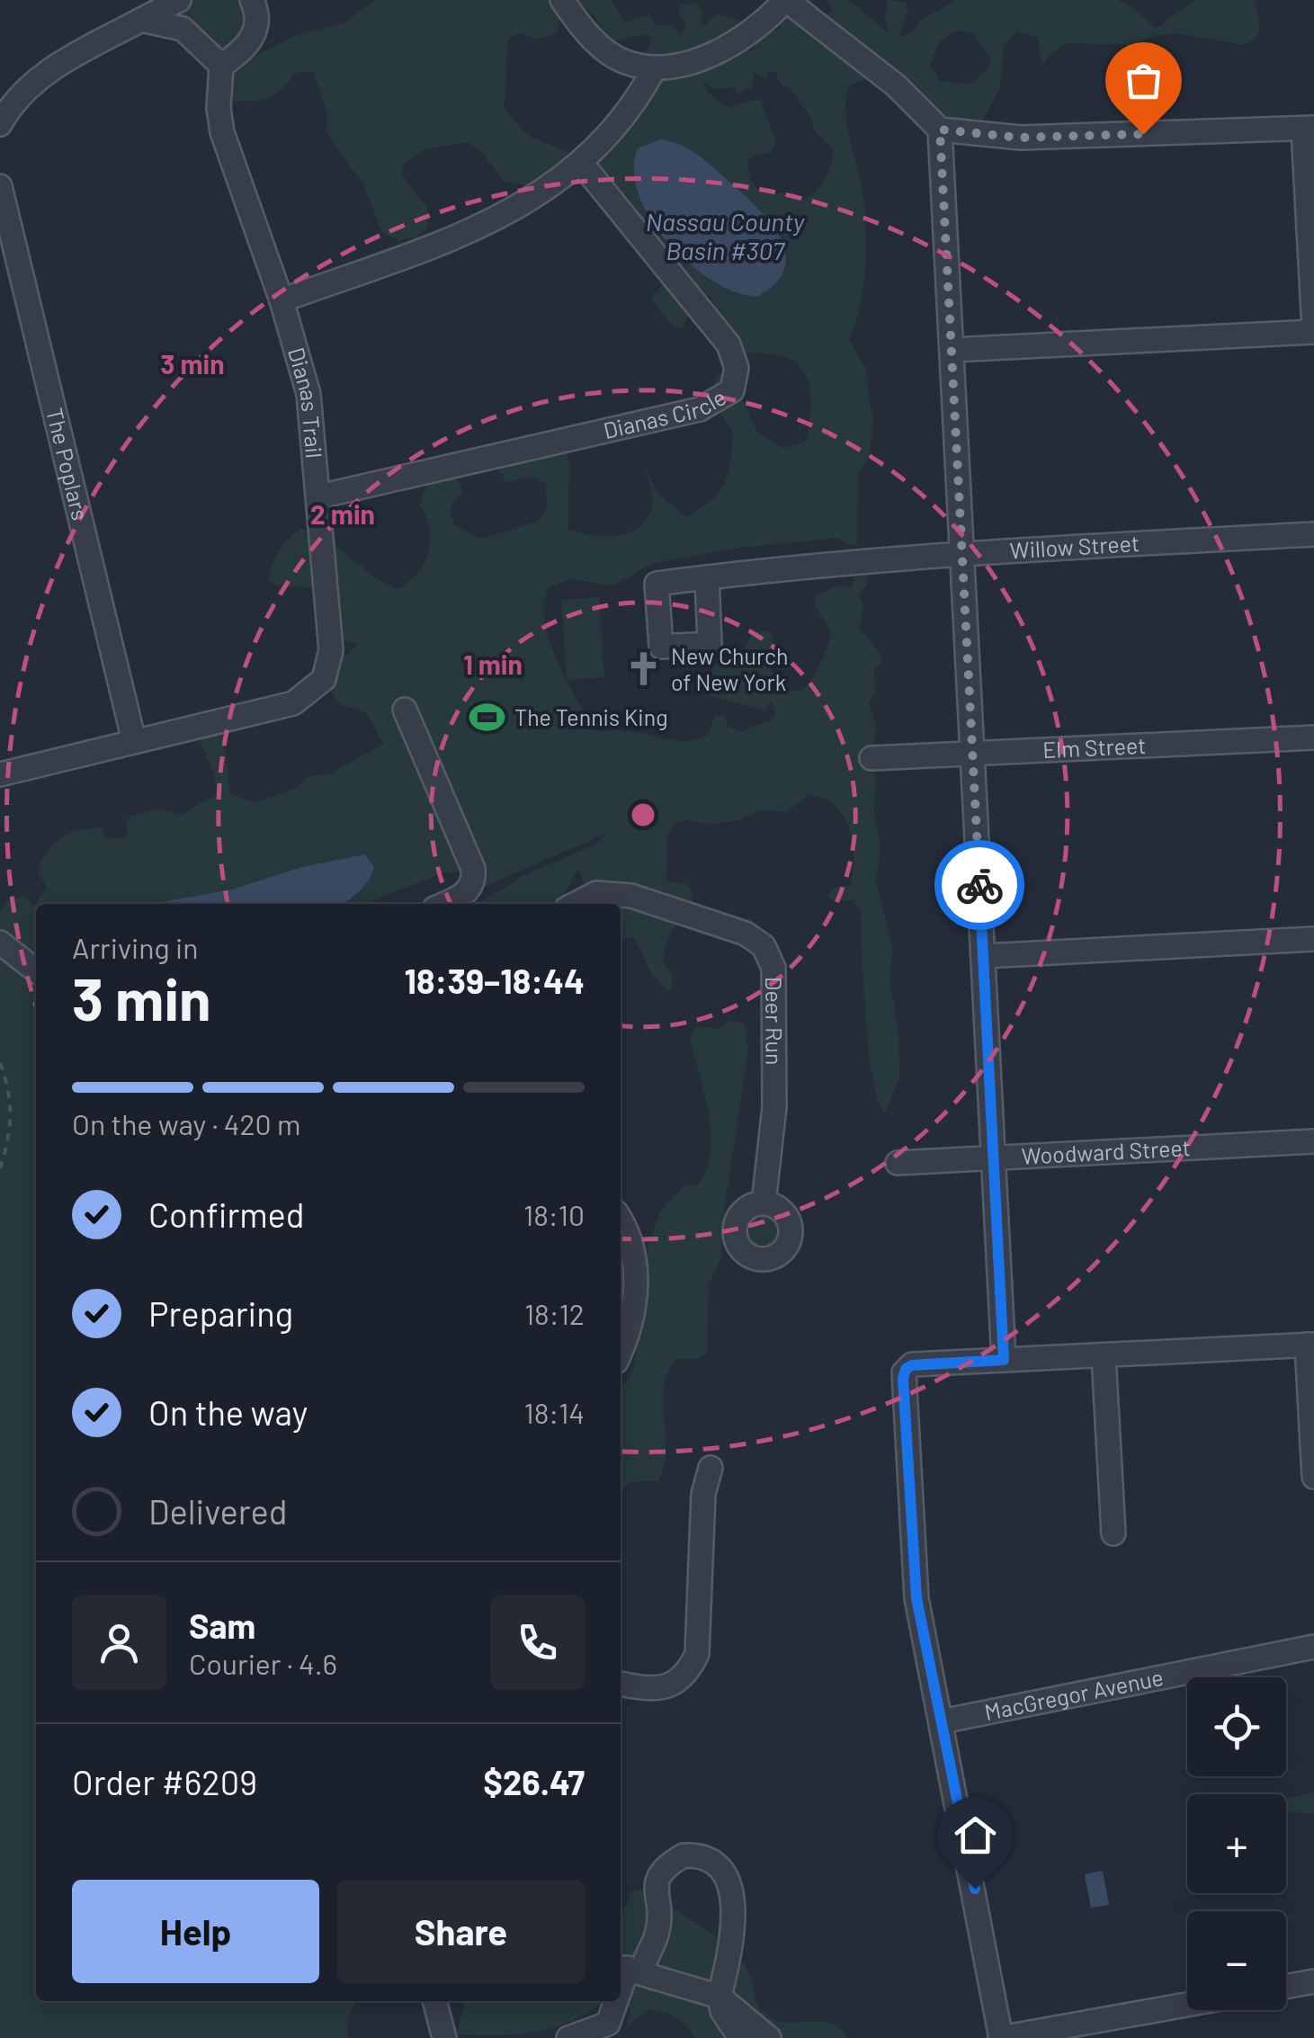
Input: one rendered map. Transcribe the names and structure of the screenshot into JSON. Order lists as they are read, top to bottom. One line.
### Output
{"streets":{"street":["Dianas Trail","Dianas Circle","The Poplars","Willow Street","Elm Street","Deer Run","Woodward Street","MacGregor Avenue"]},"crossings":[["Dianas Trail","Dianas Circle"],["Dianas Trail","The Poplars"]],"water":["Nassau County Basin #307"],"places":{"church":["New Church of New York"],"sports":["The Tennis King"]},"page":{"heading":["3 min","Arriving in","18:39–18:44"],"panel":["Sam","Courier · 4.6","Order #6209","$26.47"],"bar":"On the way · 420 m","list":[["Confirmed","18:10"],["Preparing","18:12"],["On the way","18:14"],"Delivered"],"map_buttons":["+","−"],"buttons":["Help","Share"]},"rings":["3 min","2 min","1 min"]}
